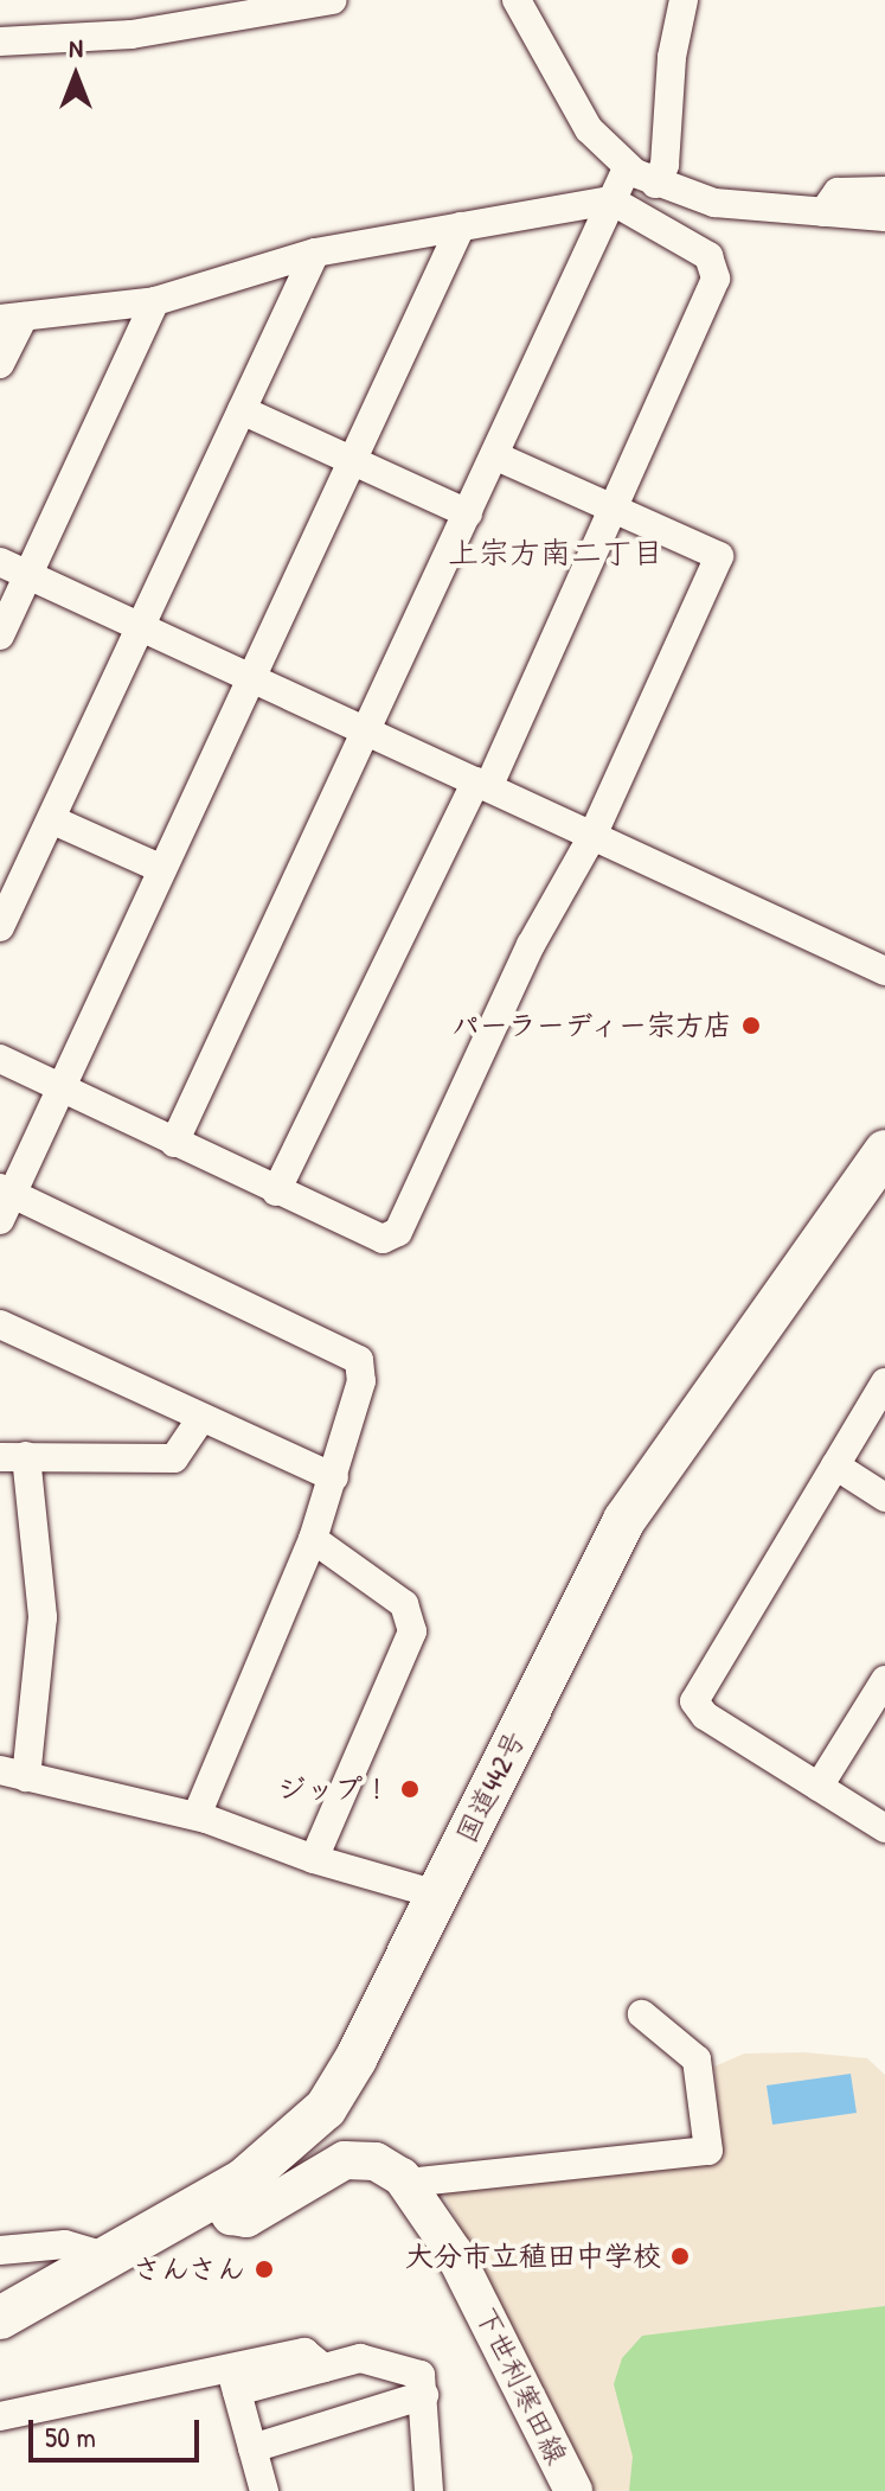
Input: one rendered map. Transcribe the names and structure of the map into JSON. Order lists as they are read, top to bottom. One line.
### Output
{"streets":{"highway":["国道442号"],"main road":["下世利寒田線"]},"crossings":[["国道442号","下世利寒田線"]],"districts":["上宗方南二丁目"],"places":["パーラーディー宗方店","ジップ！","大分市立稙田中学校","さんさん"],"scale_bar":"50 m","north":"top"}
